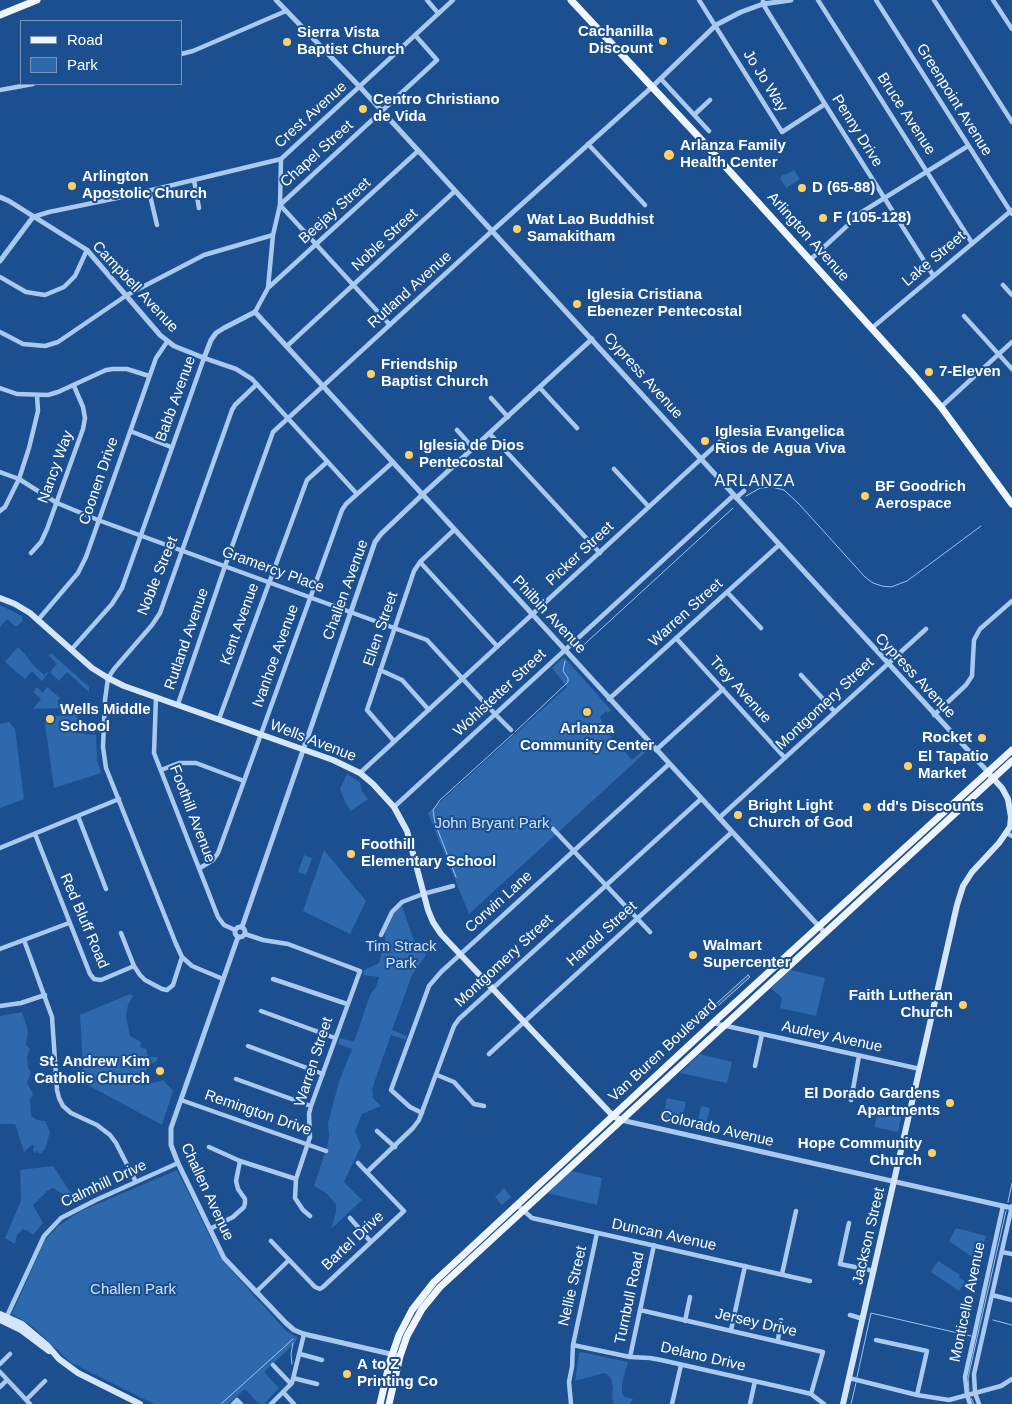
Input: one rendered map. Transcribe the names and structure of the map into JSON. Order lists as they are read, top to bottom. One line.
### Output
{"streets":{"main road":["Arlington Avenue","Wells Avenue","Van Buren Boulevard","Jackson Street"],"street":["Jo Jo Way","Greenpoint Avenue","Bruce Avenue","Crest Avenue","Penny Drive","Chapel Street","Beejay Street","Noble Street","Lake Street","Campbell Avenue","Rutland Avenue","Cypress Avenue","Babb Avenue","Nancy Way","Coonen Drive","Picker Street","Gramercy Place","Challen Avenue","Warren Street","Philbin Avenue","Kent Avenue","Ellen Street","Ivanhoe Avenue","Trey Avenue","Wohlstetter Street","Montgomery Street","Foothill Avenue","Corwin Lane","Red Bluff Road","Harold Street","Audrey Avenue","Remington Drive","Colorado Avenue","Calmhill Drive","Duncan Avenue","Bartel Drive","Nellie Street","Turnbull Road","Monticello Avenue","Jersey Drive","Delano Drive"]},"crossings":[["Jo Jo Way","Penny Drive"],["Jo Jo Way","Rutland Avenue"],["Greenpoint Avenue","Lake Street"],["Bruce Avenue","Lake Street"],["Crest Avenue","Chapel Street"],["Crest Avenue","Campbell Avenue"],["Crest Avenue","Cypress Avenue"],["Penny Drive","Lake Street"],["Penny Drive","Rutland Avenue"],["Chapel Street","Cypress Avenue"],["Beejay Street","Cypress Avenue"],["Arlington Avenue","Lake Street"],["Arlington Avenue","Rutland Avenue"],["Noble Street","Campbell Avenue"],["Noble Street","Cypress Avenue"],["Noble Street","Gramercy Place"],["Noble Street","Philbin Avenue"],["Noble Street","Wells Avenue"],["Campbell Avenue","Rutland Avenue"],["Campbell Avenue","Babb Avenue"],["Campbell Avenue","Coonen Drive"],["Campbell Avenue","Kent Avenue"],["Campbell Avenue","Ivanhoe Avenue"],["Rutland Avenue","Cypress Avenue"],["Rutland Avenue","Gramercy Place"],["Rutland Avenue","Philbin Avenue"],["Rutland Avenue","Wells Avenue"],["Cypress Avenue","Picker Street"],["Cypress Avenue","Challen Avenue"],["Cypress Avenue","Warren Street"],["Cypress Avenue","Wohlstetter Street"],["Cypress Avenue","Montgomery Street"],["Cypress Avenue","Van Buren Boulevard"],["Cypress Avenue","Jackson Street"],["Babb Avenue","Gramercy Place"],["Babb Avenue","Philbin Avenue"],["Babb Avenue","Wells Avenue"],["Nancy Way","Gramercy Place"],["Coonen Drive","Gramercy Place"],["Coonen Drive","Wells Avenue"],["Picker Street","Gramercy Place"],["Picker Street","Philbin Avenue"],["Picker Street","Ellen Street"],["Picker Street","Wells Avenue"],["Gramercy Place","Challen Avenue"],["Gramercy Place","Kent Avenue"],["Gramercy Place","Ellen Street"],["Gramercy Place","Ivanhoe Avenue"],["Gramercy Place","Wohlstetter Street"],["Challen Avenue","Warren Street"],["Challen Avenue","Philbin Avenue"],["Challen Avenue","Wells Avenue"],["Challen Avenue","Foothill Avenue"],["Challen Avenue","Van Buren Boulevard"],["Challen Avenue","Remington Drive"],["Challen Avenue","Calmhill Drive"],["Warren Street","Philbin Avenue"],["Warren Street","Trey Avenue"],["Warren Street","Foothill Avenue"],["Warren Street","Remington Drive"],["Philbin Avenue","Ellen Street"],["Philbin Avenue","Ivanhoe Avenue"],["Philbin Avenue","Wohlstetter Street"],["Philbin Avenue","Montgomery Street"],["Philbin Avenue","Corwin Lane"],["Philbin Avenue","Harold Street"],["Philbin Avenue","Van Buren Boulevard"],["Kent Avenue","Wells Avenue"],["Ivanhoe Avenue","Wells Avenue"],["Ivanhoe Avenue","Foothill Avenue"],["Trey Avenue","Montgomery Street"],["Wohlstetter Street","Wells Avenue"],["Montgomery Street","Wells Avenue"],["Montgomery Street","Corwin Lane"],["Montgomery Street","Bartel Drive"],["Wells Avenue","Foothill Avenue"],["Wells Avenue","Corwin Lane"],["Wells Avenue","Harold Street"],["Wells Avenue","Van Buren Boulevard"],["Wells Avenue","Colorado Avenue"],["Audrey Avenue","Van Buren Boulevard"],["Audrey Avenue","Jackson Street"],["Van Buren Boulevard","Colorado Avenue"],["Van Buren Boulevard","Duncan Avenue"],["Van Buren Boulevard","Jackson Street"],["Colorado Avenue","Jackson Street"],["Colorado Avenue","Monticello Avenue"],["Duncan Avenue","Nellie Street"],["Duncan Avenue","Turnbull Road"],["Nellie Street","Delano Drive"],["Turnbull Road","Jersey Drive"],["Turnbull Road","Delano Drive"],["Jersey Drive","Delano Drive"]],"districts":["ARLANZA"],"parks":["John Bryant Park","Tim Strack Park","Challen Park"],"places":["Cachanilla Discount","Sierra Vista Baptist Church","Centro Christiano de Vida","Arlanza Family Health Center","Arlington Apostolic Church","D (65-88)","F (105-128)","Wat Lao Buddhist Samakitham","Iglesia Cristiana Ebenezer Pentecostal","7-Eleven","Friendship Baptist Church","Iglesia Evangelica Rios de Agua Viva","Iglesia de Dios Pentecostal","BF Goodrich Aerospace","Arlanza Community Center","Wells Middle School","Rocket","El Tapatio Market","dd's Discounts","Bright Light Church of God","Foothill Elementary School","Walmart Supercenter","Faith Lutheran Church","St. Andrew Kim Catholic Church","El Dorado Gardens Apartments","Hope Community Church","A to Z Printing Co"],"legend":["Road","Park"]}
